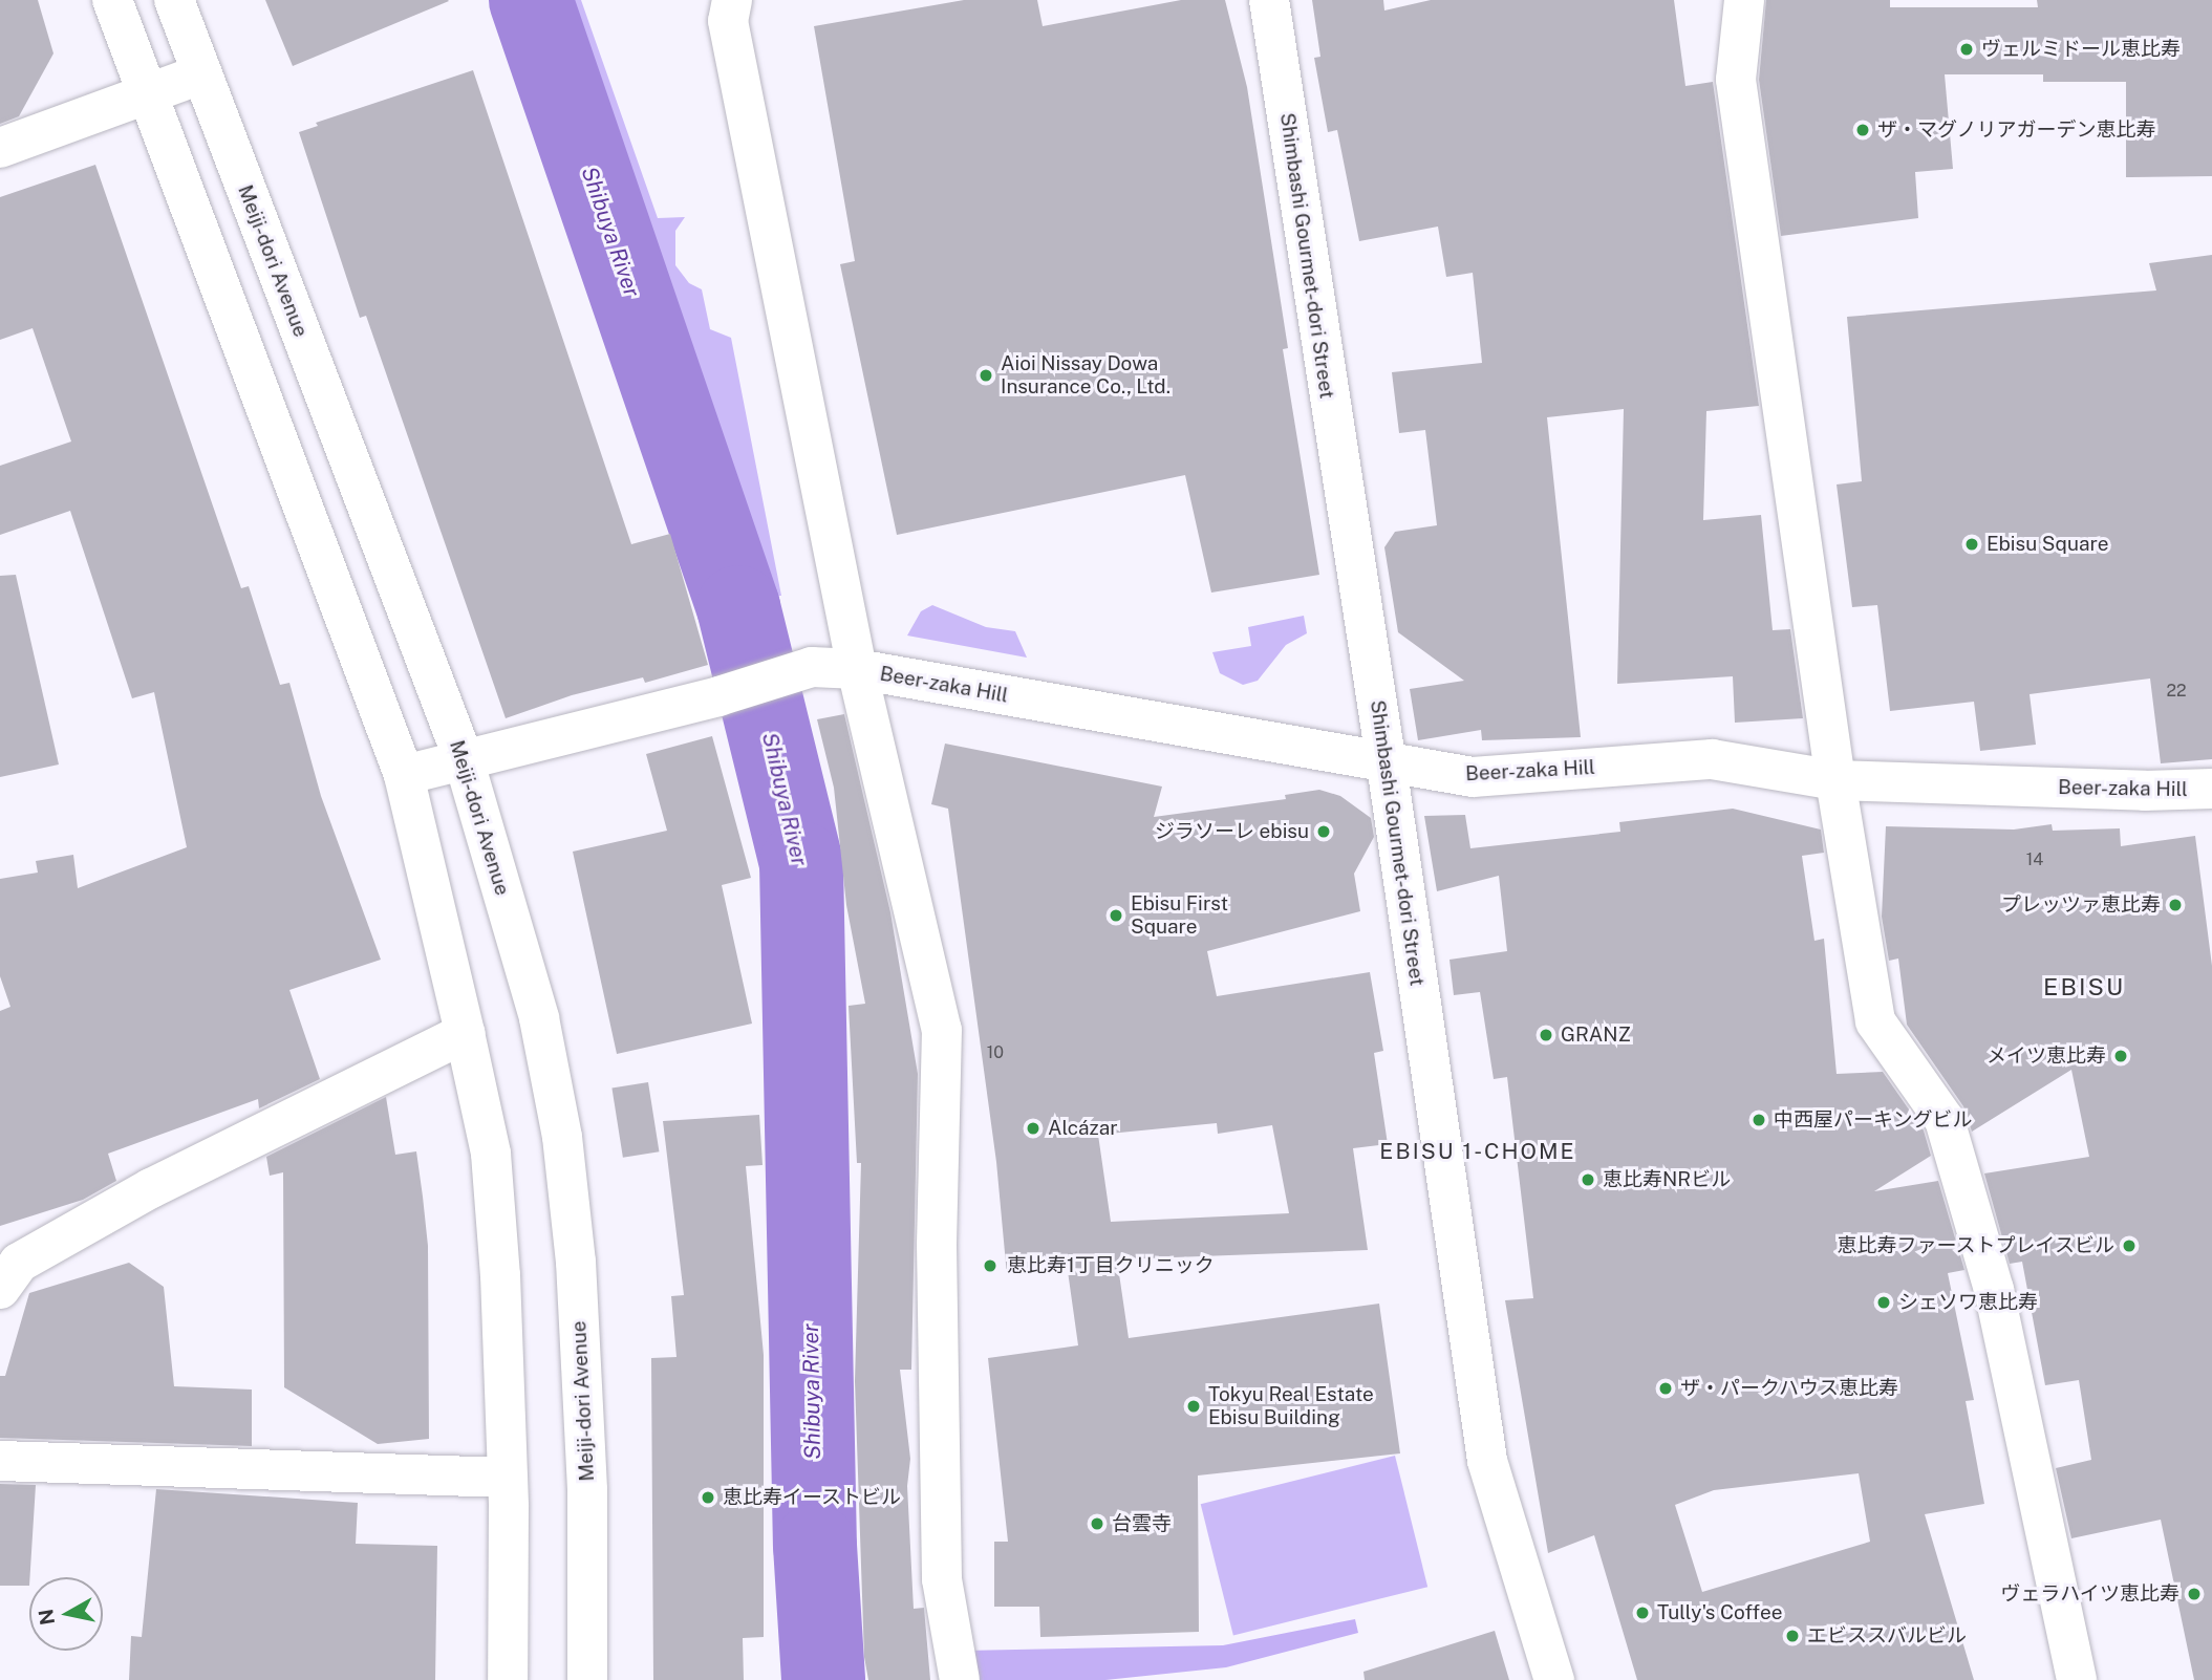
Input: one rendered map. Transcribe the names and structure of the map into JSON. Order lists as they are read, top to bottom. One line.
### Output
{"streets":{"street":["Shimbashi Gourmet-dori Street","Meiji-dori Avenue","Beer-zaka Hill"]},"crossings":[["Shimbashi Gourmet-dori Street","Beer-zaka Hill"],["Meiji-dori Avenue","Beer-zaka Hill"]],"districts":["EBISU","EBISU 1-CHOME"],"water":["Shibuya River"],"places":["ヴェルミドール恵比寿","ザ・マグノリアガーデン恵比寿","Aioi Nissay Dowa Insurance Co., Ltd.","Ebisu Square","ジラソーレ ebisu","プレッツァ恵比寿","Ebisu First Square","GRANZ","メイツ恵比寿","中西屋パーキングビル","Alcázar","恵比寿NRビル","恵比寿ファーストプレイスビル","恵比寿1丁目クリニック","シェソワ恵比寿","ザ・パークハウス恵比寿","Tokyu Real Estate Ebisu Building","恵比寿イーストビル","台雲寺","ヴェラハイツ恵比寿","Tully's Coffee","エビススバルビル"],"house_numbers":["22","14","10"],"north":"left"}
